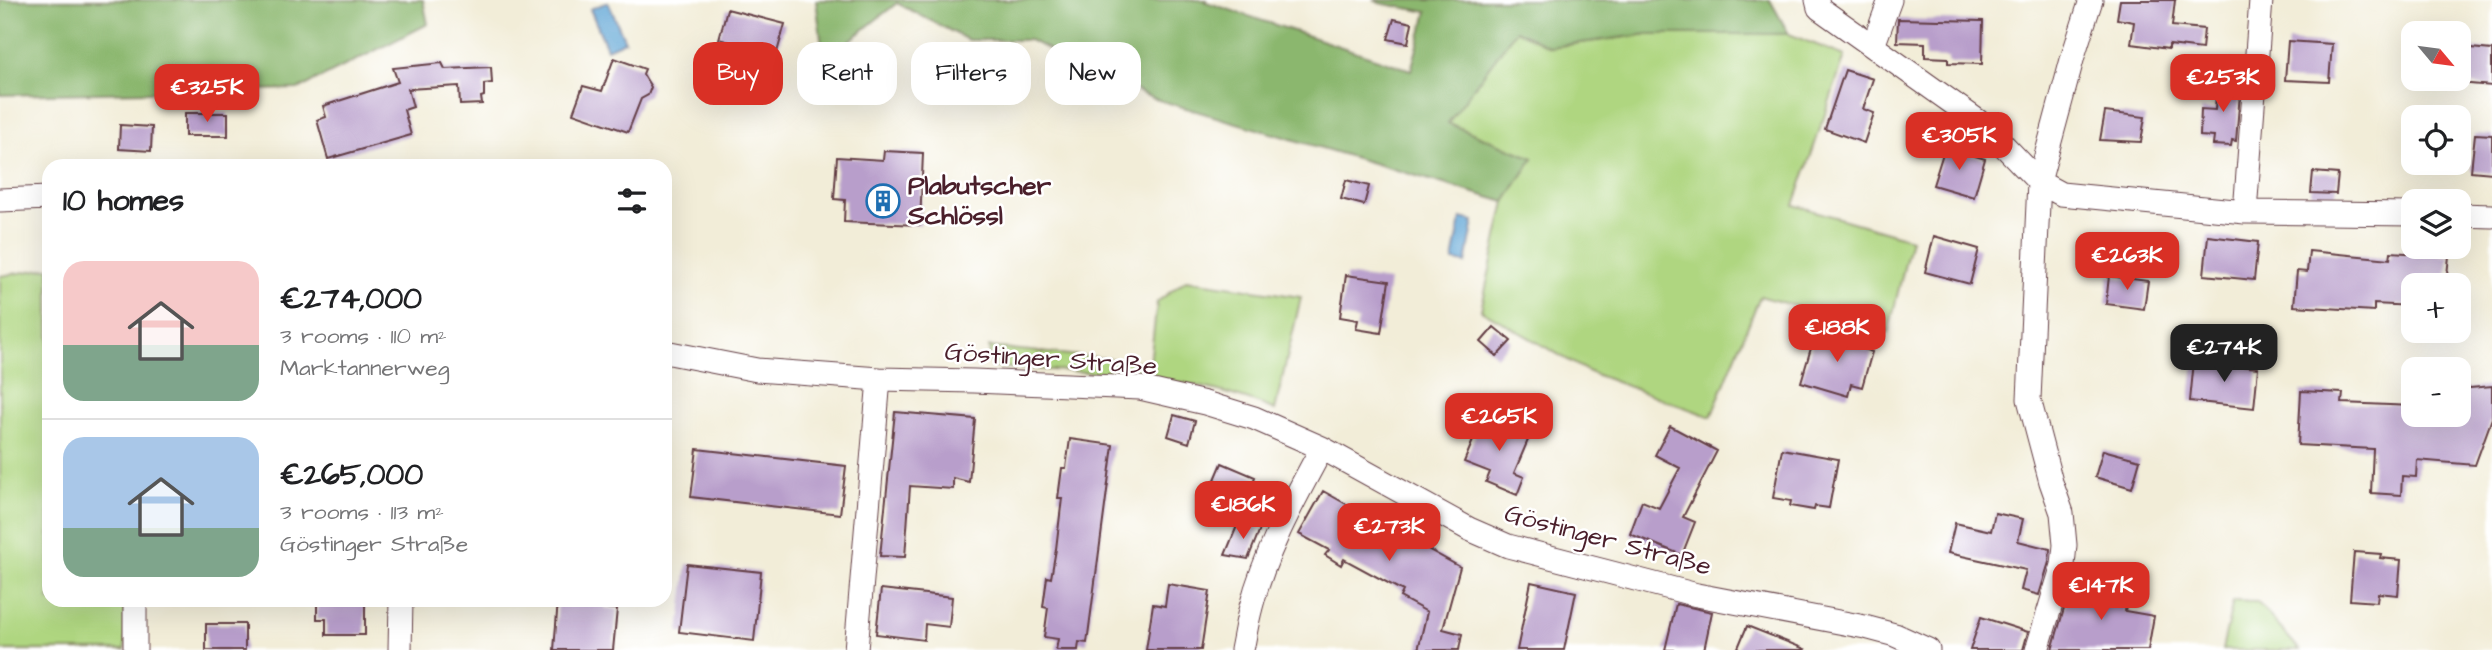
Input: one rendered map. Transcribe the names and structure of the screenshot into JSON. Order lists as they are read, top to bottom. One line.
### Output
{"streets":{"street":["Göstinger Straße"]},"places":{"building":["Plabutscher Schlössl"]},"north":"bottom right","page":{"map_buttons":["+","−"],"chip":["Buy","Rent","Filters","New"],"price":["€253K","€325K","€305K","€263K","€188K","€274K","€265K","€186K","€273K","€147K"],"heading":"10 homes","list":[{"name":"€274,000","note":"3 rooms · 110 m² · Marktannerweg"},{"name":"€265,000","note":"3 rooms · 113 m² · Göstinger Straße"}]}}
